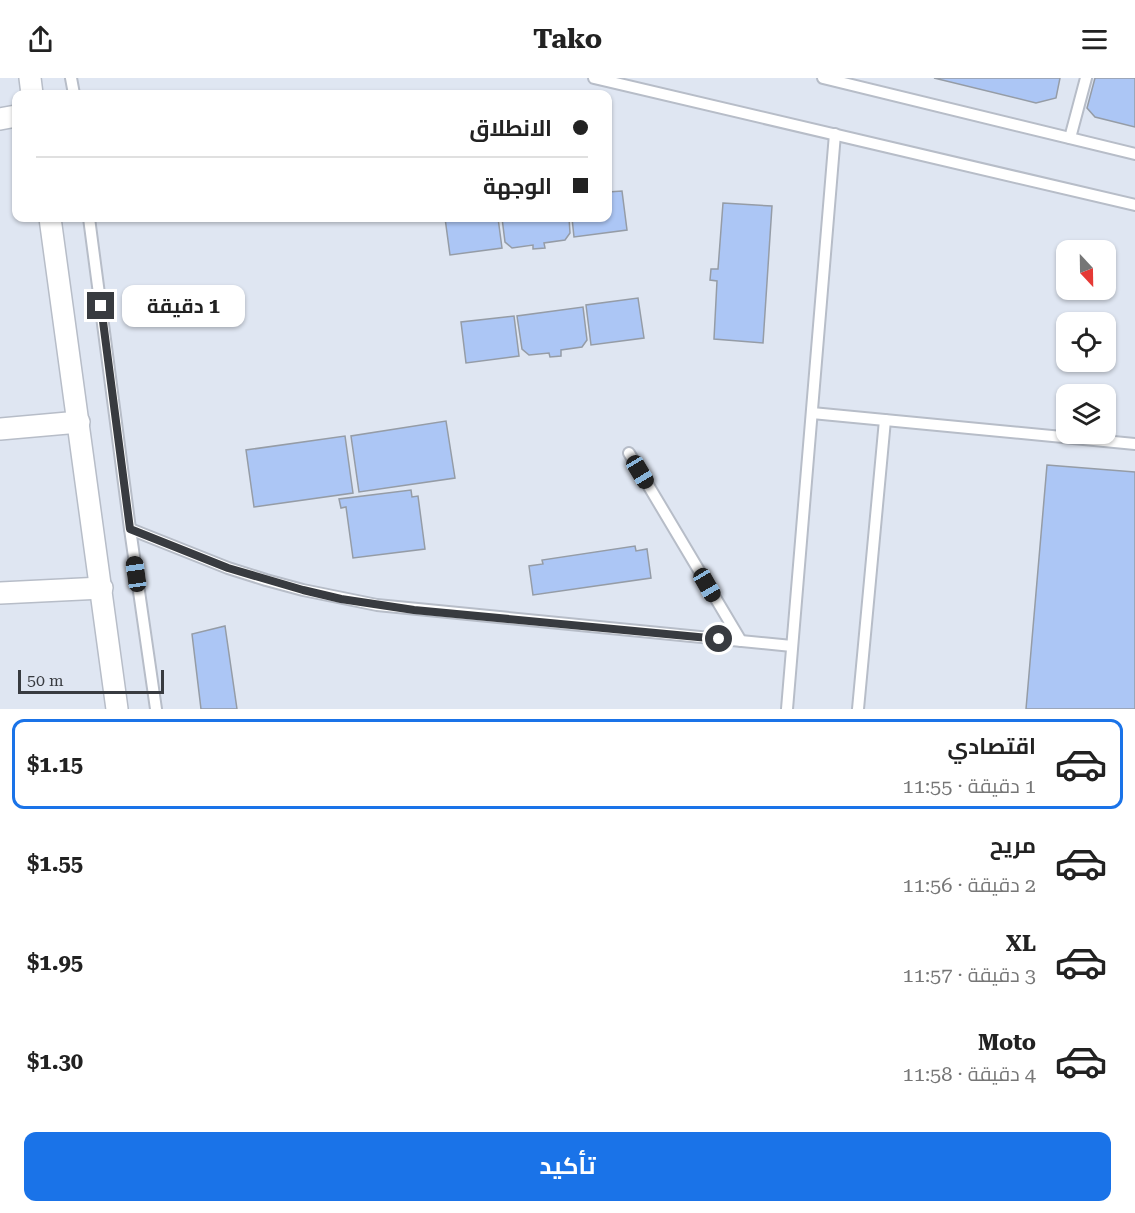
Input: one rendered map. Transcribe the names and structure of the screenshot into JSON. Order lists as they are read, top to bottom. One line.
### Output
{"scale_bar":"50 m","north":"bottom","page":{"header":"Tako","banner":["الانطلاق","الوجهة"],"bubble":"1 دقيقة","scale":"50 m","list":[{"name":"اقتصادي","note":"1 دقيقة · 11:55","value":"$1.15"},{"name":"مريح","note":"2 دقيقة · 11:56","value":"$1.55"},{"name":"XL","note":"3 دقيقة · 11:57","value":"$1.95"},{"name":"Moto","note":"4 دقيقة · 11:58","value":"$1.30"}],"buttons":"تأكيد"}}
